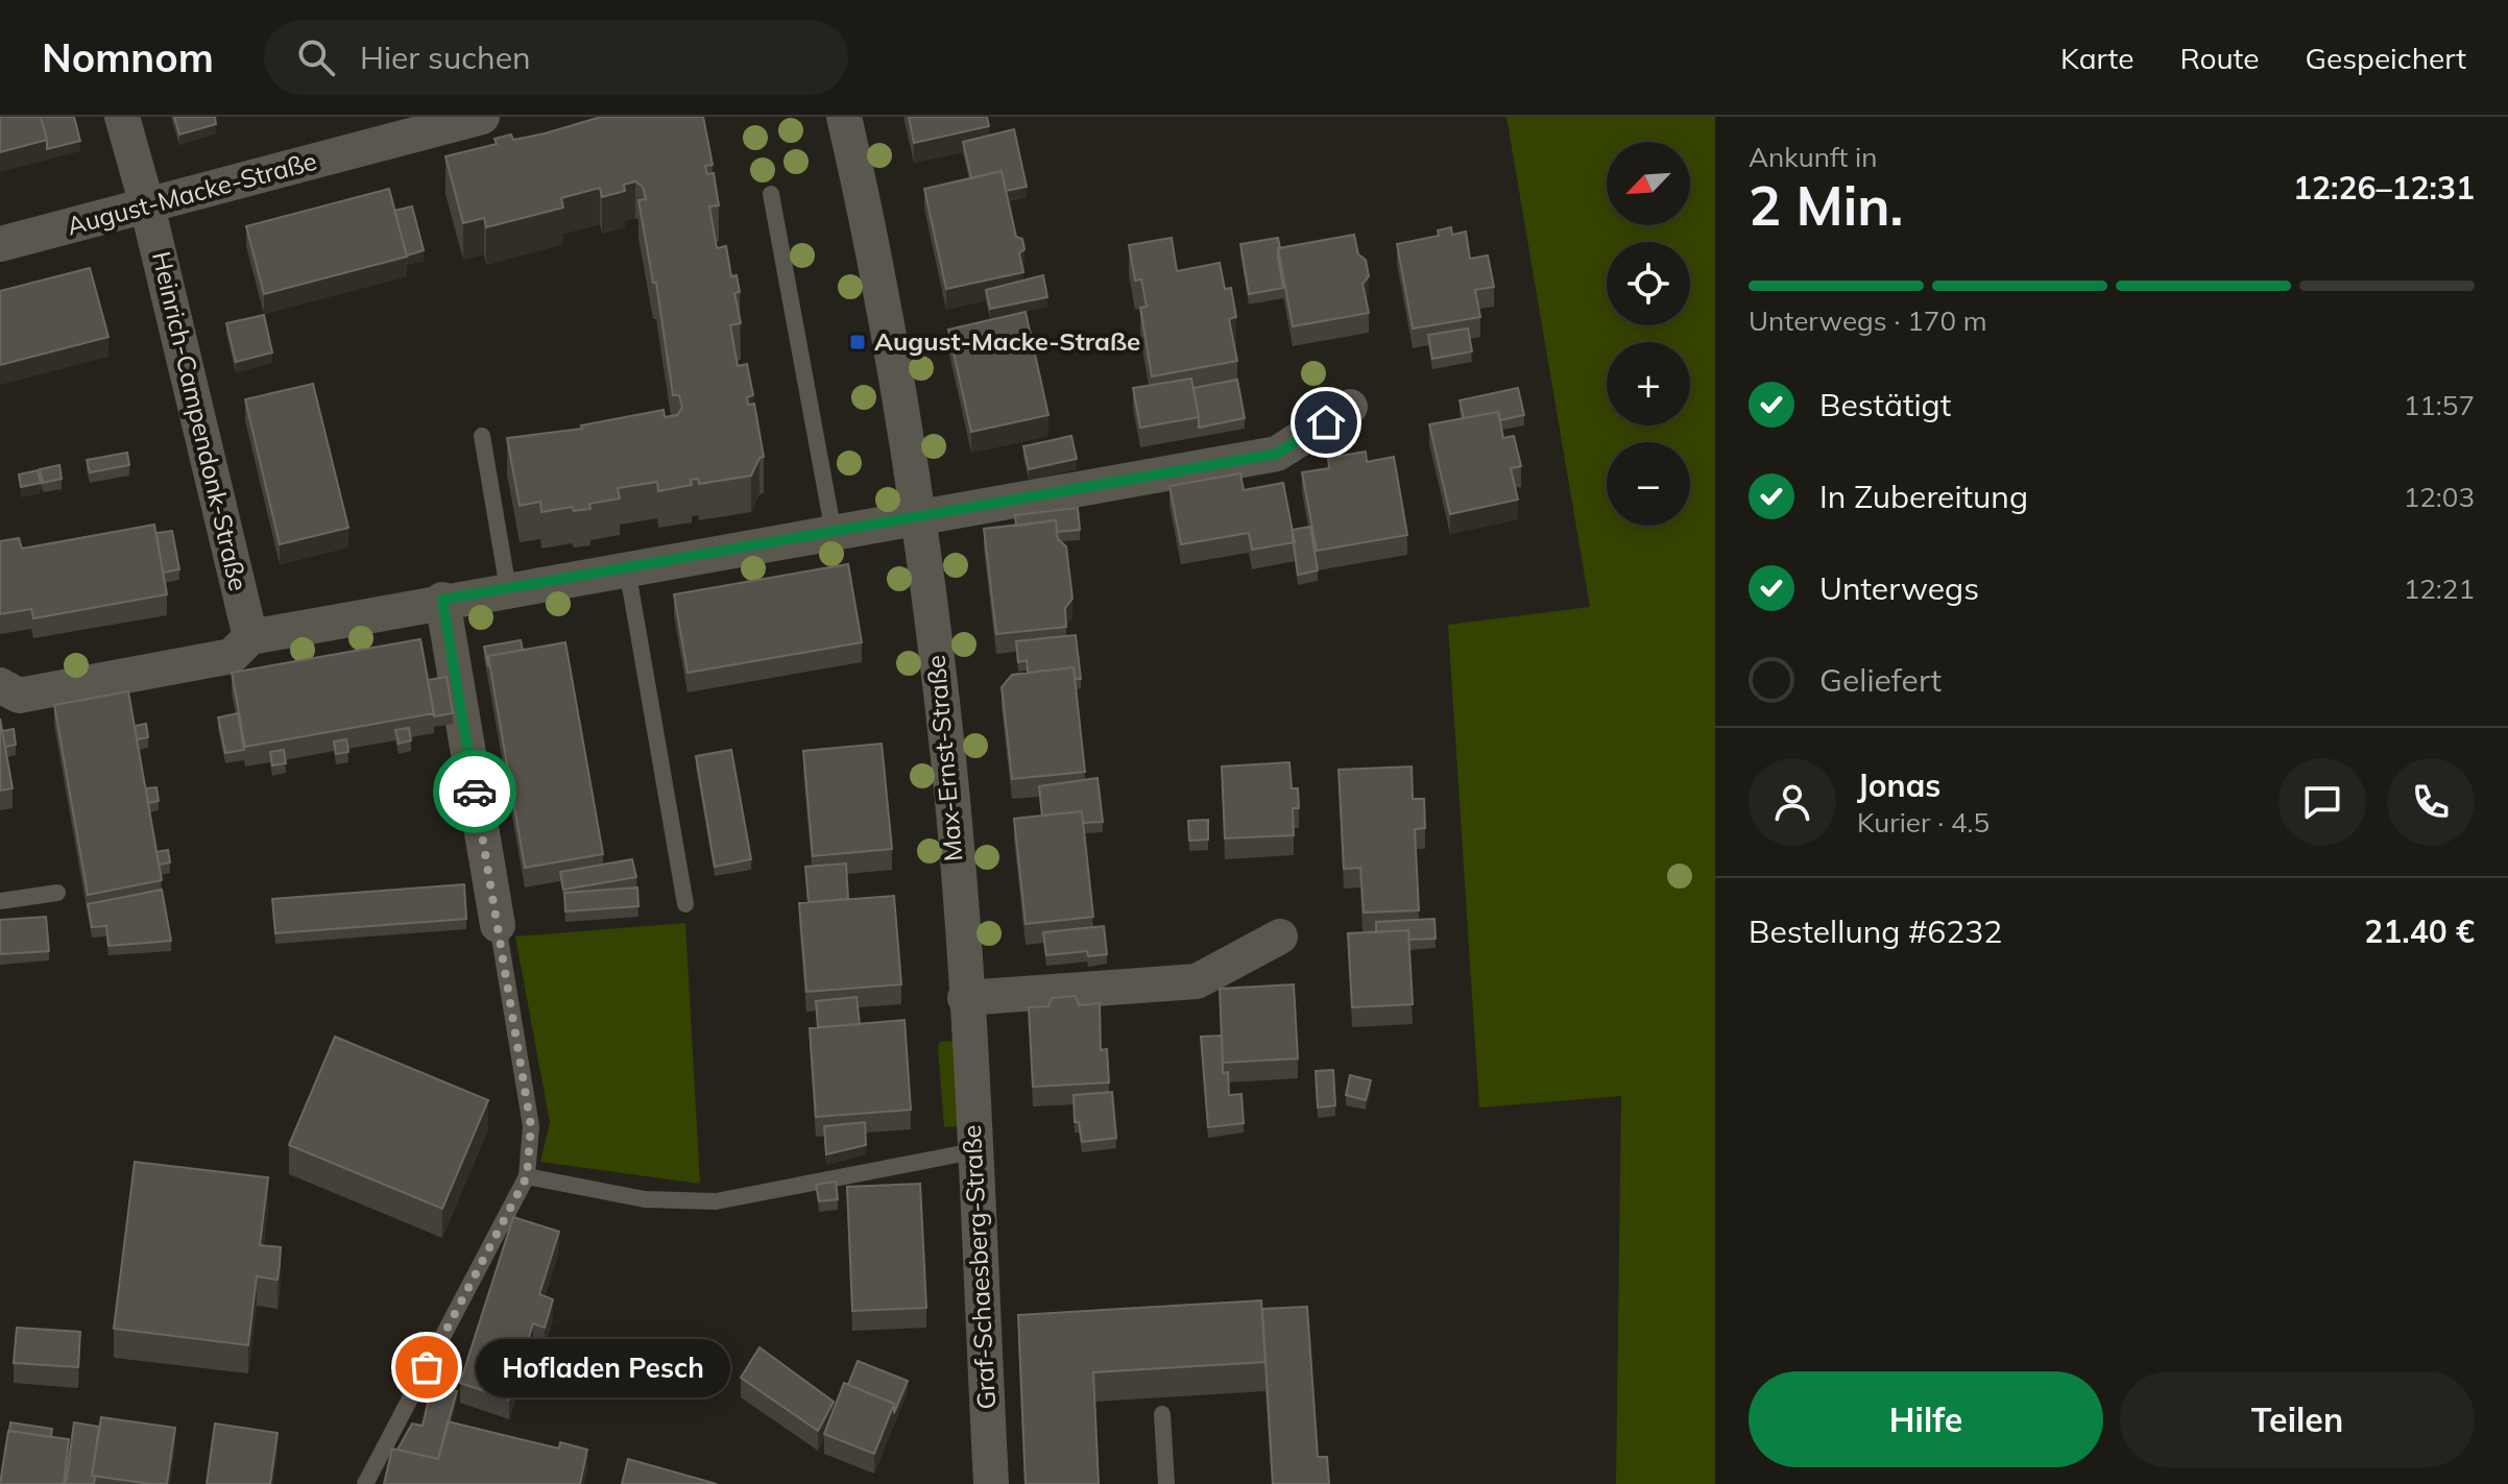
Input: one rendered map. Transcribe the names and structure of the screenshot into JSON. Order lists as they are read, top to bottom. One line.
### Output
{"streets":{"street":["August-Macke-Straße","Heinrich-Campendonk-Straße","Max-Ernst-Straße","Graf-Schaesberg-Straße"]},"crossings":[["August-Macke-Straße","Heinrich-Campendonk-Straße"],["Max-Ernst-Straße","Graf-Schaesberg-Straße"]],"places":{"transit":["August-Macke-Straße"],"other":["Hofladen Pesch"]},"north":"bottom left","page":{"header":"Nomnom","search":"Hier suchen","nav":["Karte","Route","Gespeichert"],"heading":["2 Min.","Ankunft in","12:26–12:31"],"panel":["Jonas","Kurier · 4.5","Bestellung #6232","21.40 €"],"map_buttons":["+","−"],"bar":"Unterwegs · 170 m","list":[["Bestätigt","11:57"],["In Zubereitung","12:03"],["Unterwegs","12:21"],"Geliefert"],"bubble":"Hofladen Pesch","buttons":["Hilfe","Teilen"]}}
